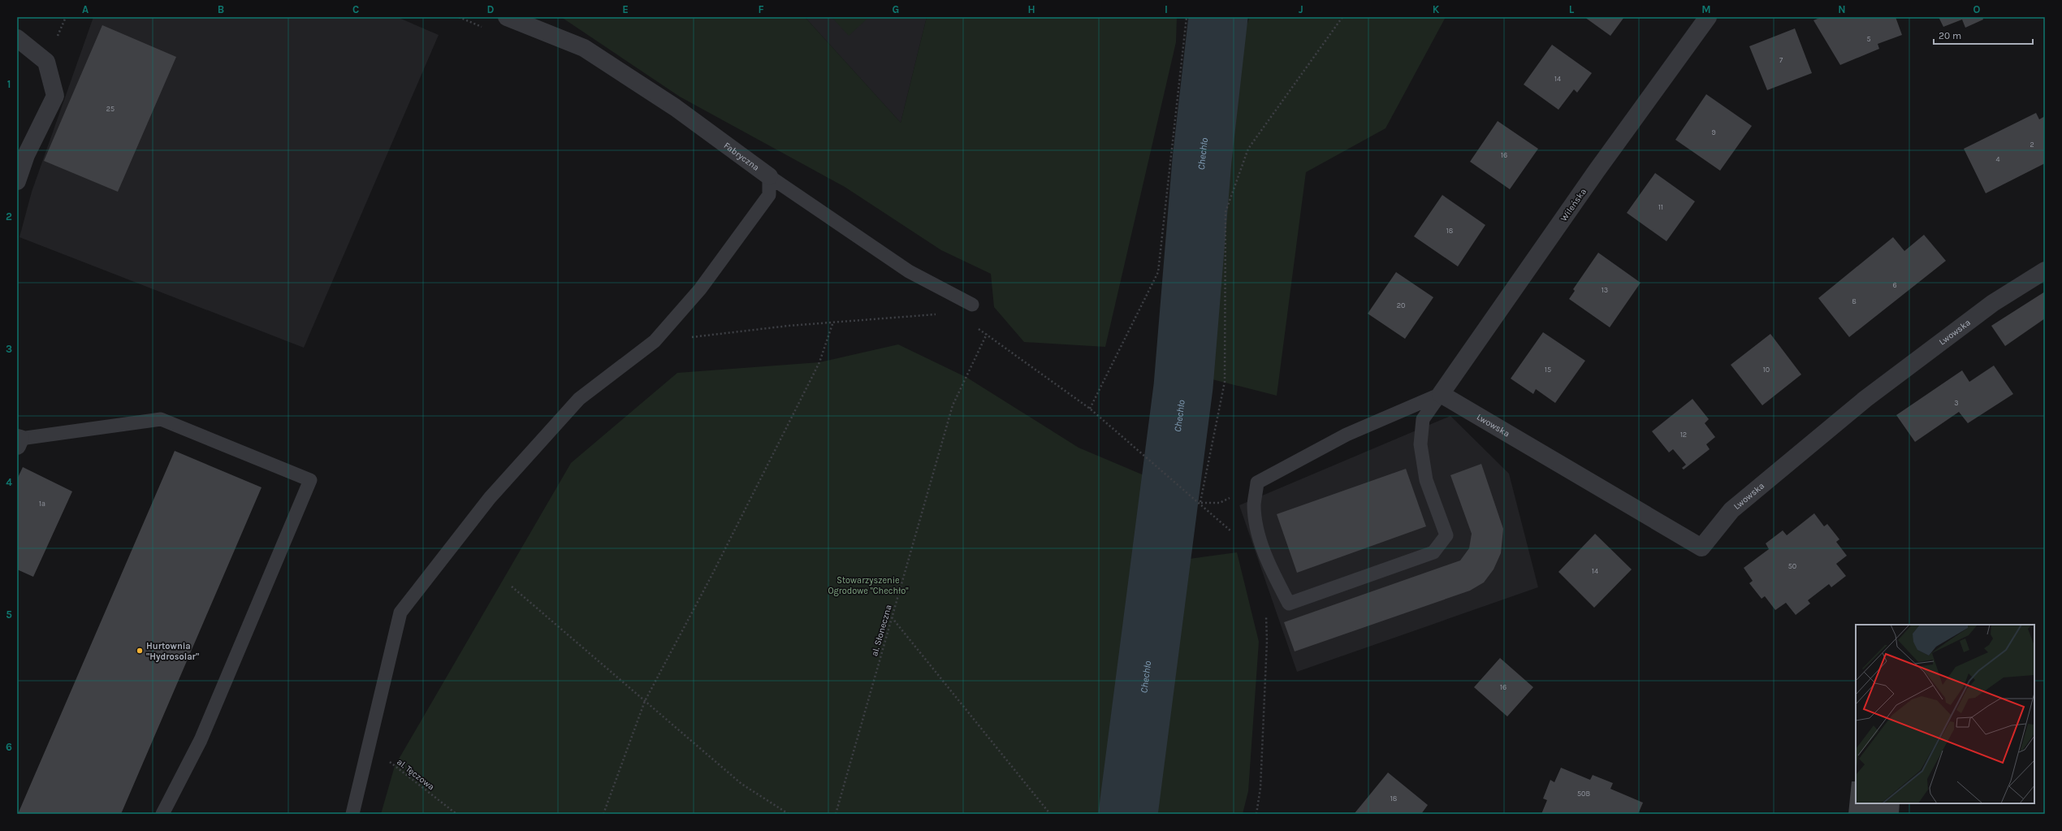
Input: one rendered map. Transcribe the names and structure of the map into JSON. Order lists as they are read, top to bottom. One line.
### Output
{"streets":{"street":["Fabryczna","Wileńska","Lwowska"],"path":["al. Słoneczna","al. Tęczowa"]},"crossings":[["Wileńska","Lwowska"]],"water":["Chechło"],"parks":["Stowarzyszenie Ogrodowe \"Chechło\""],"places":["Hurtownia \"Hydrosolar\""],"house_numbers":["5","7","14","25","9","2","16","4","11","18","6","13","8","20","15","10","3","12","1a","50","14","16","50B","18"],"scale_bar":"20 m","grid":{"columns":["A","B","C","D","E","F","G","H","I","J","K","L","M","N","O"],"rows":["1","2","3","4","5","6"]}}
